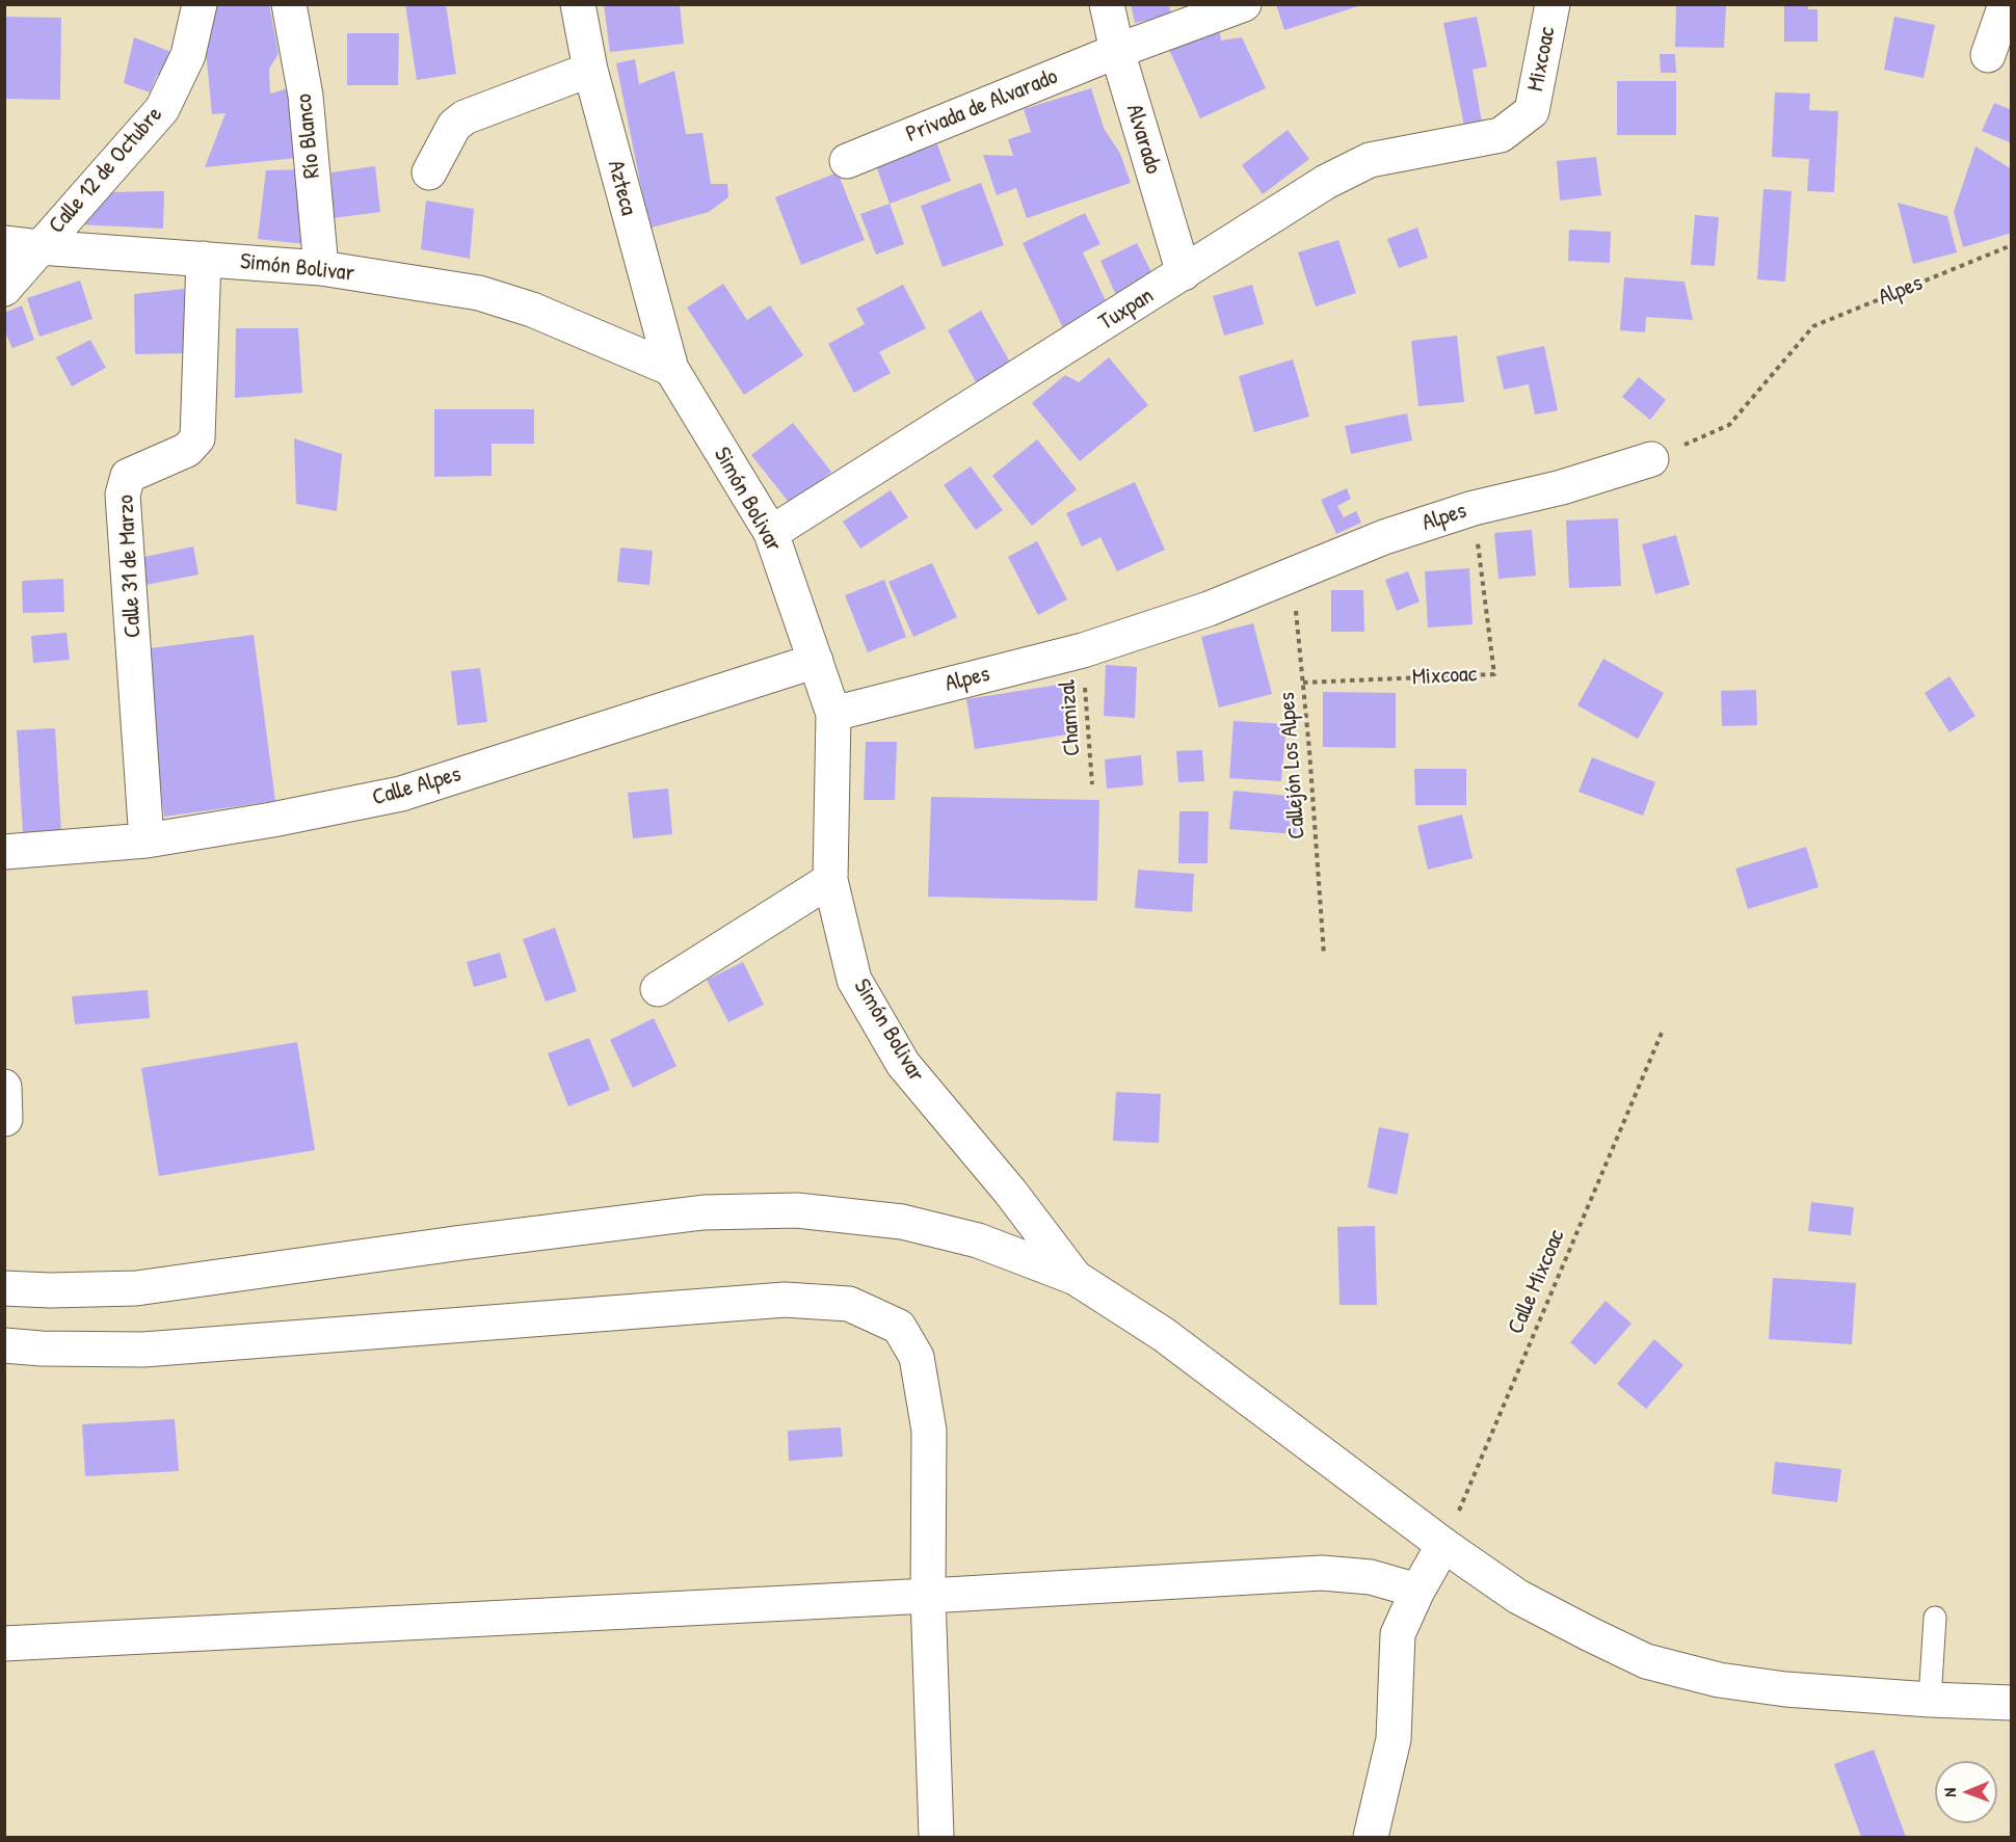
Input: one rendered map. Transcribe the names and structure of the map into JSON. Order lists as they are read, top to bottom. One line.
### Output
{"streets":{"main road":["Mixcoac","Privada de Alvarado","Río Blanco","Alvarado","Calle 12 de Octubre","Azteca","Simón Bolivar","Alpes","Tuxpan","Calle 31 de Marzo","Calle Alpes"],"path":["Chamizal","Callejón Los Alpes","Calle Mixcoac"]},"crossings":[["Mixcoac","Alpes"],["Mixcoac","Tuxpan"],["Mixcoac","Callejón Los Alpes"],["Privada de Alvarado","Alvarado"],["Río Blanco","Simón Bolivar"],["Alvarado","Tuxpan"],["Calle 12 de Octubre","Simón Bolivar"],["Azteca","Simón Bolivar"],["Simón Bolivar","Alpes"],["Simón Bolivar","Tuxpan"],["Simón Bolivar","Calle 31 de Marzo"],["Simón Bolivar","Calle Alpes"],["Alpes","Chamizal"],["Alpes","Callejón Los Alpes"],["Calle 31 de Marzo","Calle Alpes"]],"north":"left"}
